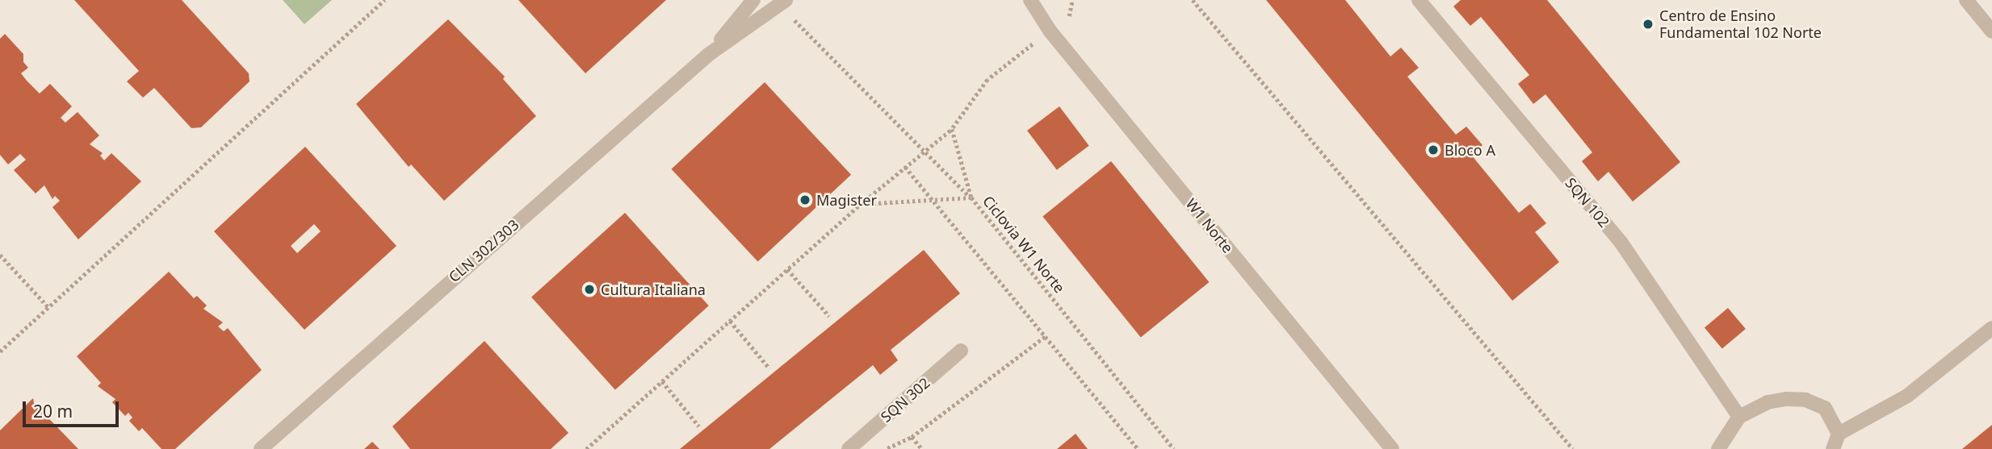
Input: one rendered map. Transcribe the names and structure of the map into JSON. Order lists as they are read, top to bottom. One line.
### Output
{"streets":{"street":["SQN 102","W1 Norte","CLN 302/303","SQN 302"],"path":["Ciclovia W1 Norte"]},"places":["Centro de Ensino Fundamental 102 Norte","Bloco A","Magister","Cultura Italiana"],"scale_bar":"20 m"}
